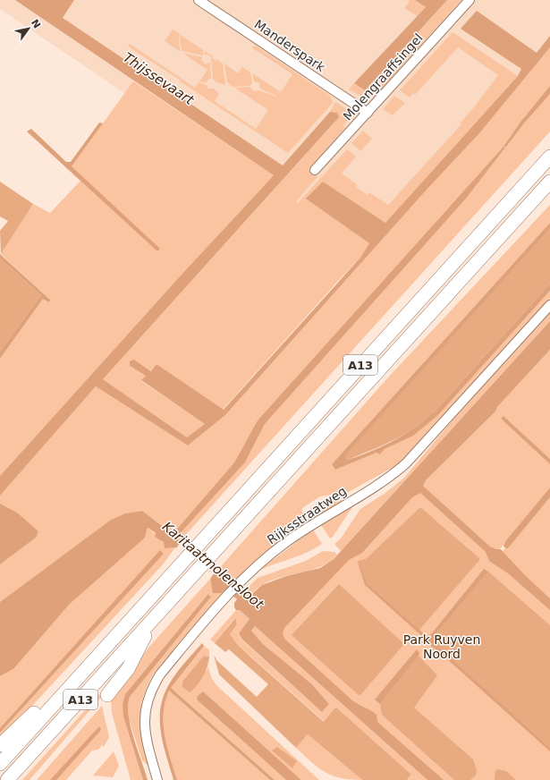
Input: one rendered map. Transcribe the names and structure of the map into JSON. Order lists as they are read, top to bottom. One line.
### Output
{"streets":{"highway":["A13"],"street":["Manderspark","Molengraaffsingel","Rijksstraatweg"]},"crossings":[["Manderspark","Molengraaffsingel"]],"water":["Thijssevaart","Karitaatmolensloot"],"parks":["Park Ruyven Noord"],"north":"top right"}
